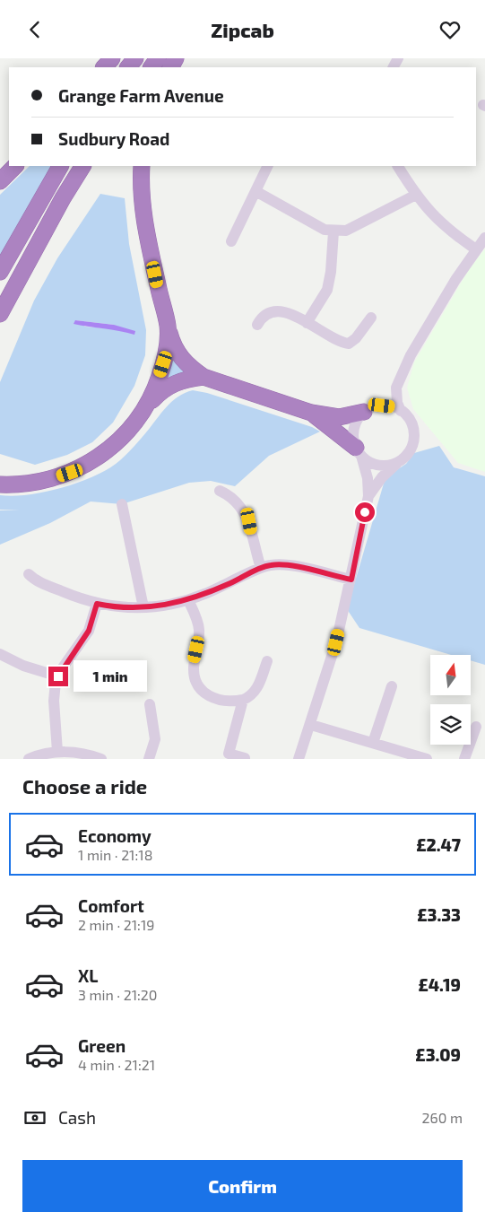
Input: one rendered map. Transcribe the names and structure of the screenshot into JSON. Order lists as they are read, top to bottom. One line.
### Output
{"north":"top","page":{"header":"Zipcab","banner":["Grange Farm Avenue","Sudbury Road"],"bubble":"1 min","heading":"Choose a ride","list":[{"name":"Economy","note":"1 min · 21:18","value":"£2.47"},{"name":"Comfort","note":"2 min · 21:19","value":"£3.33"},{"name":"XL","note":"3 min · 21:20","value":"£4.19"},{"name":"Green","note":"4 min · 21:21","value":"£3.09"}],"pay":["Cash","260 m"],"buttons":"Confirm"}}
